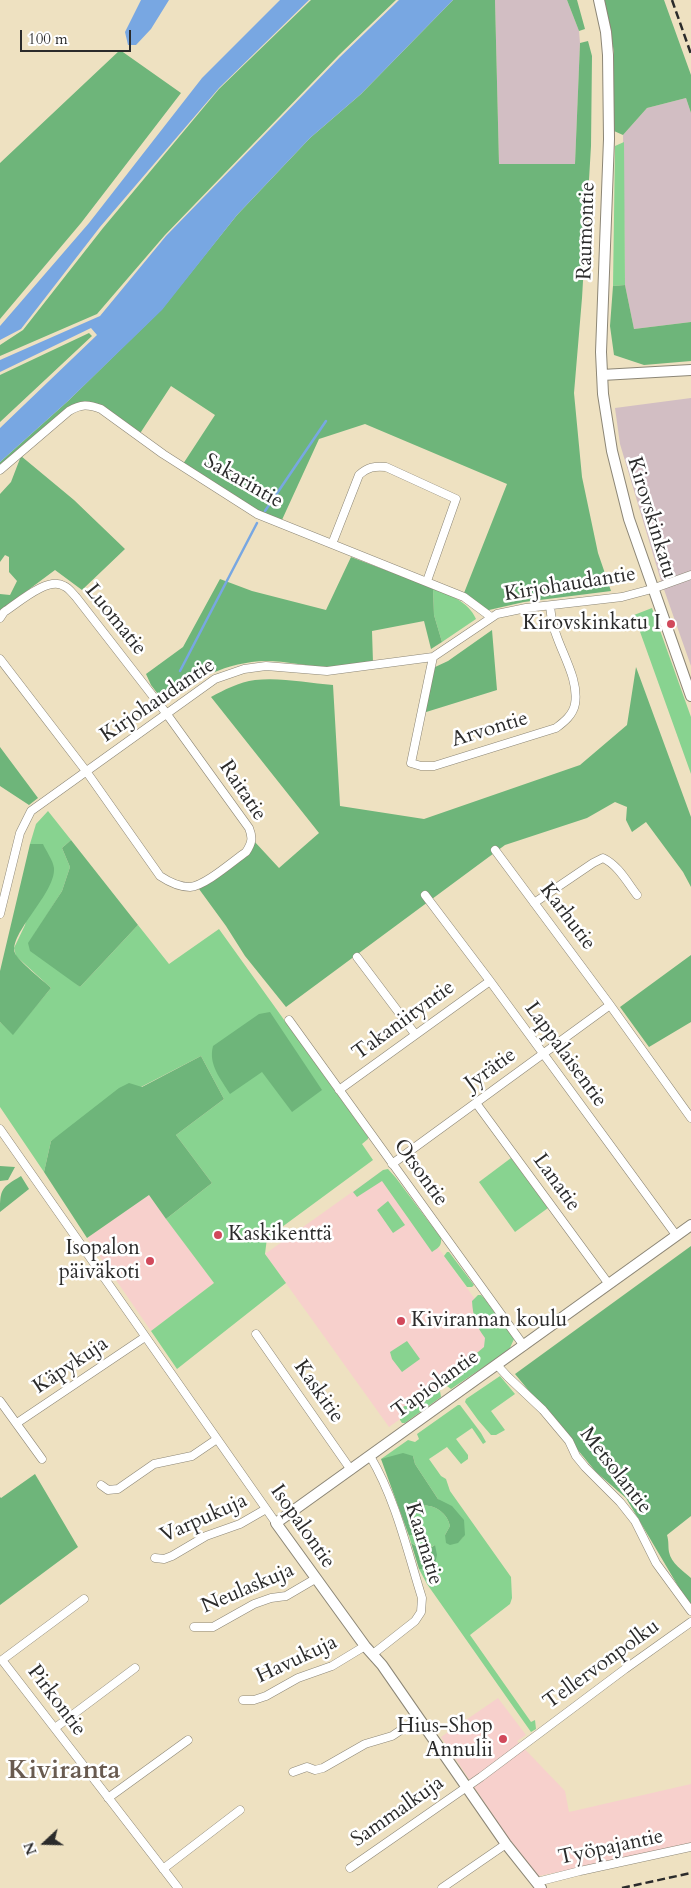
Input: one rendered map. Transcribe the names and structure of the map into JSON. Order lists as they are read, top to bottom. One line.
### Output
{"streets":{"street":["Raumontie","Sakarintie","Kirovskinkatu","Kirjohaudantie","Luomatie","Arvontie","Raitatie","Karhutie","Takaniityntie","Lappalaisentie","Jyrätie","Otsontie","Lanatie","Käpykuja","Tapiolantie","Kaskitie","Metsolantie","Varpukuja","Isopalontie","Kaarnatie","Neulaskuja","Havukuja","Tellervonpolku","Pirkontie","Sammalkuja","Työpajantie"]},"crossings":[["Raumontie","Kirovskinkatu"],["Sakarintie","Kirjohaudantie"],["Kirovskinkatu","Kirjohaudantie"],["Kirjohaudantie","Luomatie"],["Kirjohaudantie","Arvontie"],["Kirjohaudantie","Raitatie"],["Luomatie","Raitatie"],["Karhutie","Jyrätie"],["Takaniityntie","Lappalaisentie"],["Takaniityntie","Otsontie"],["Lappalaisentie","Jyrätie"],["Lappalaisentie","Tapiolantie"],["Jyrätie","Otsontie"],["Jyrätie","Lanatie"],["Otsontie","Tapiolantie"],["Lanatie","Tapiolantie"],["Käpykuja","Isopalontie"],["Tapiolantie","Kaskitie"],["Tapiolantie","Metsolantie"],["Tapiolantie","Isopalontie"],["Tapiolantie","Kaarnatie"],["Varpukuja","Isopalontie"],["Isopalontie","Kaarnatie"],["Isopalontie","Neulaskuja"],["Isopalontie","Havukuja"],["Isopalontie","Tellervonpolku"],["Isopalontie","Sammalkuja"],["Isopalontie","Työpajantie"],["Tellervonpolku","Sammalkuja"]],"districts":["Kiviranta"],"places":["Kirovskinkatu I","Kaskikenttä","Isopalon päiväkoti","Kivirannan koulu","Hius-Shop Annulii"],"scale_bar":"100 m","north":"left"}
